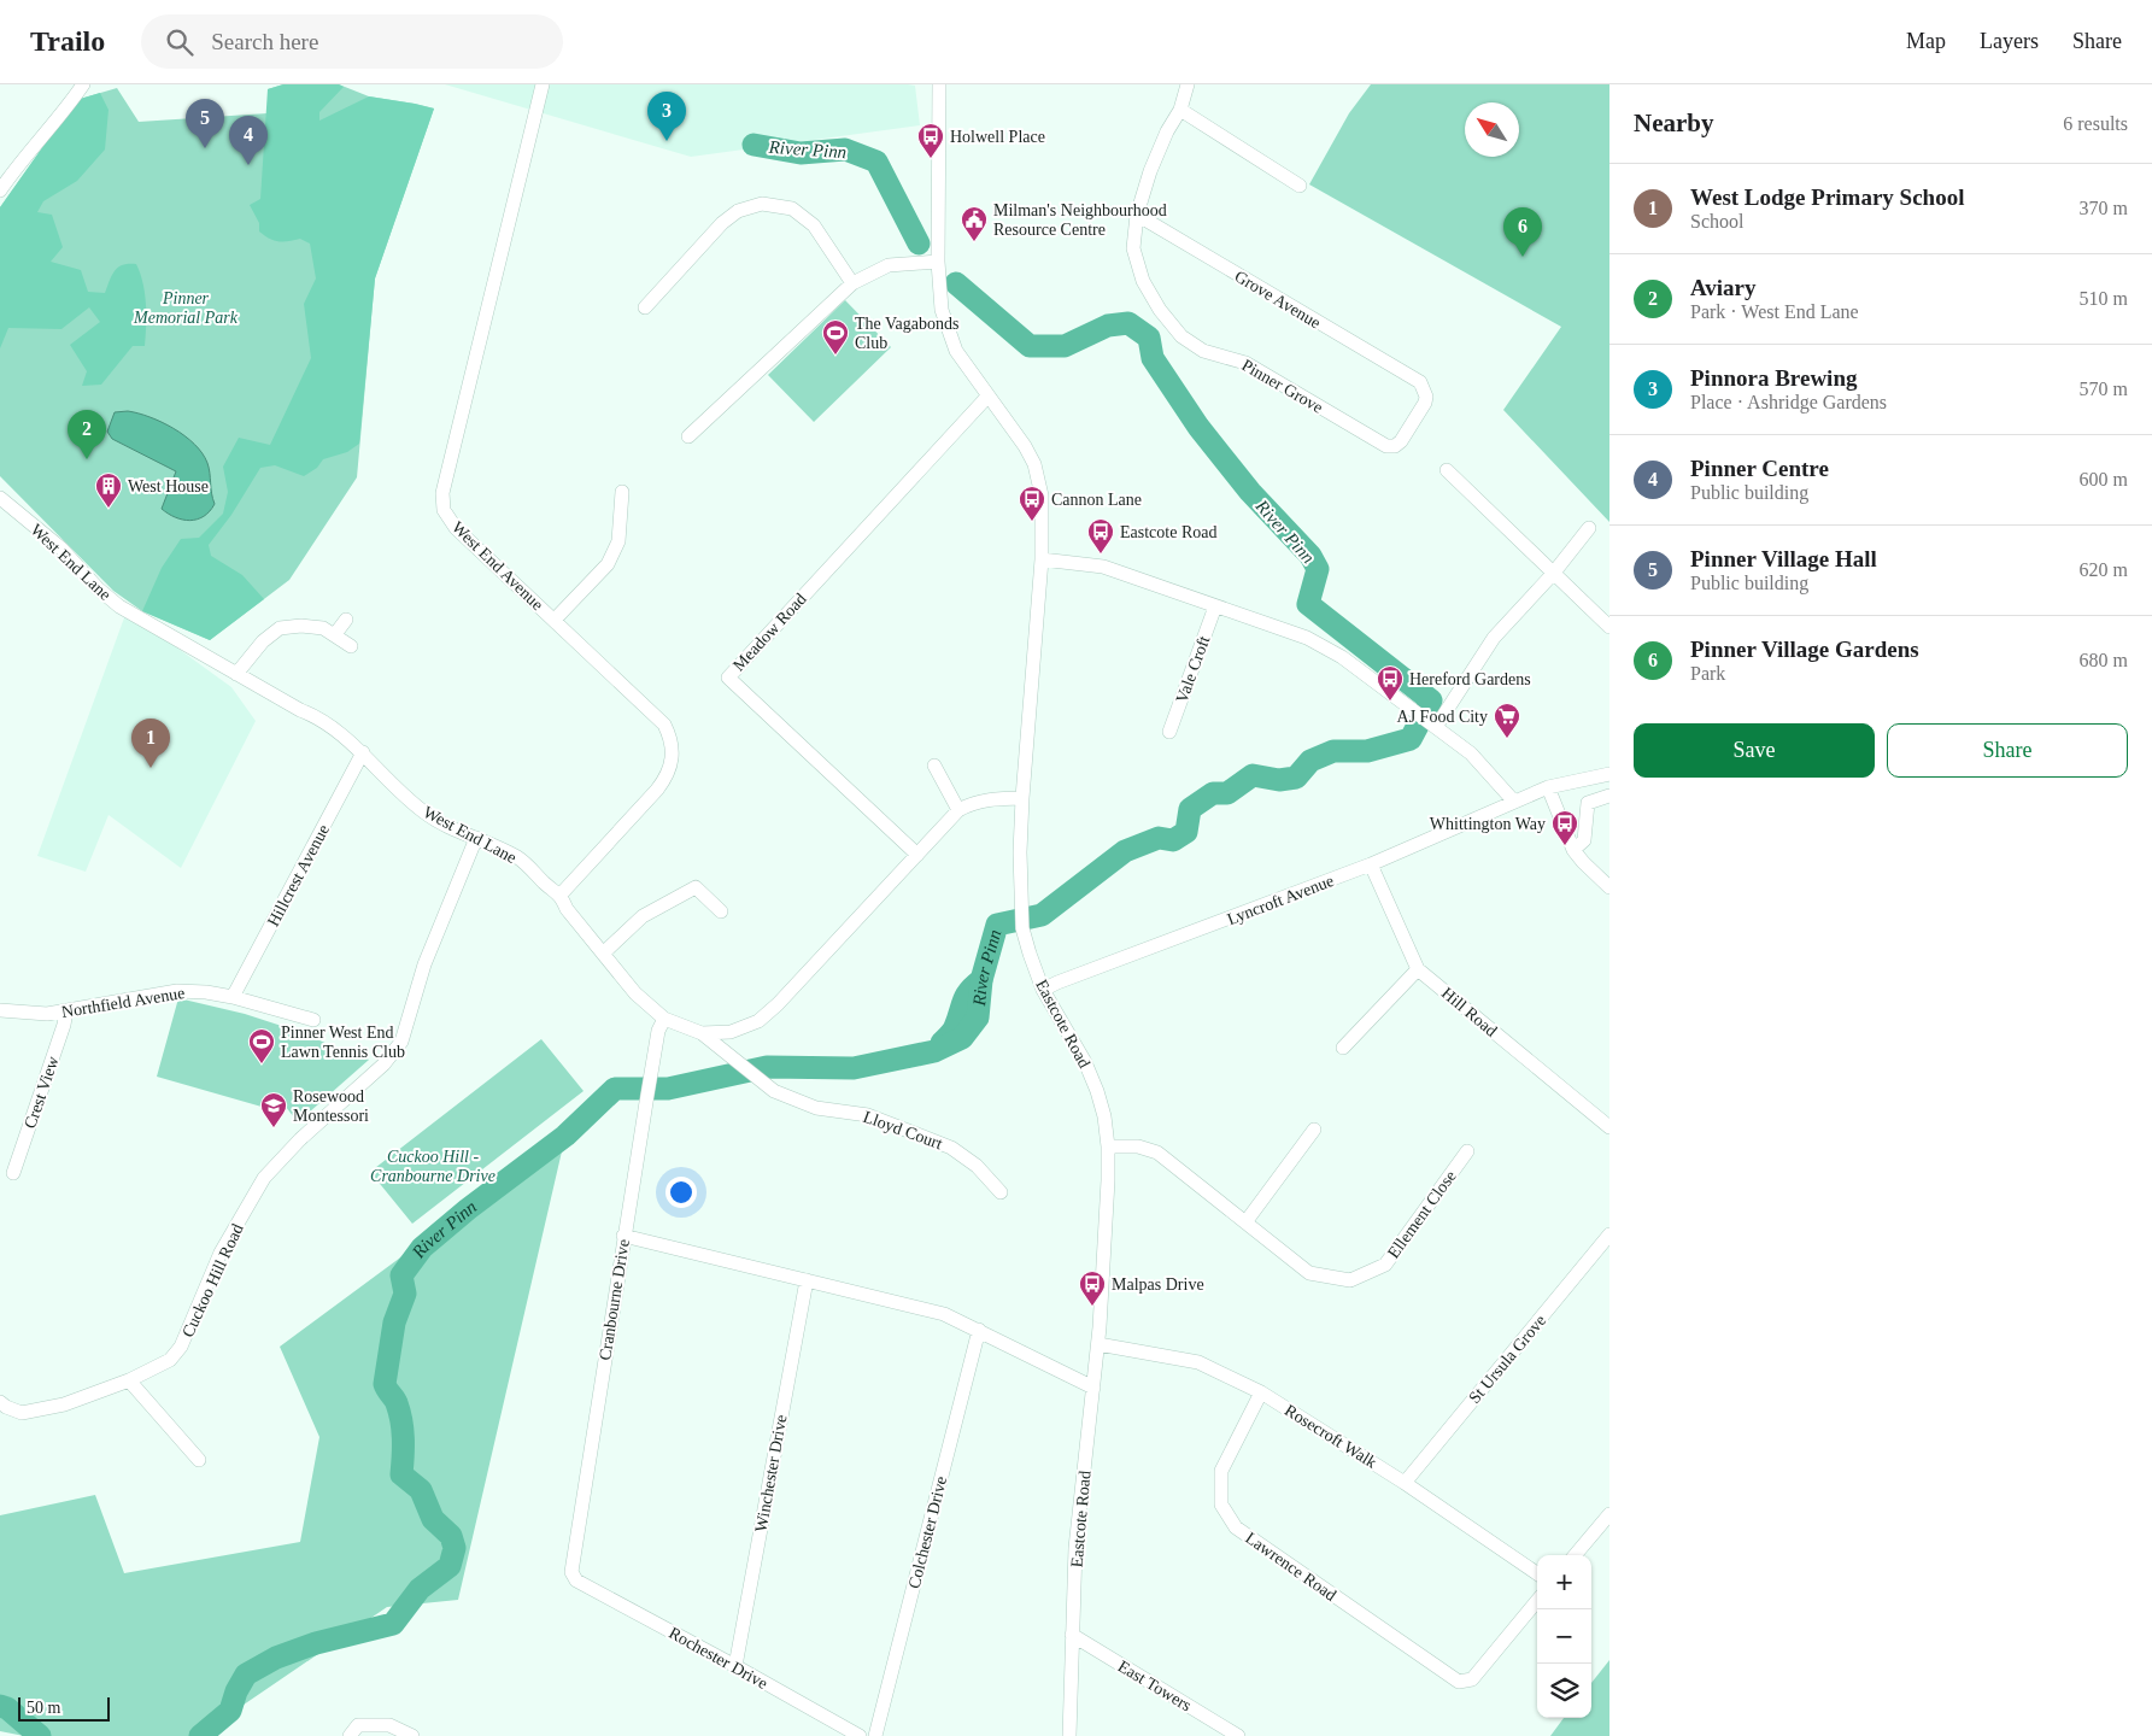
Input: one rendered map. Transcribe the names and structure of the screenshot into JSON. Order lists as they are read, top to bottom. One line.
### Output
{"streets":{"street":["Grove Avenue","Pinner Grove","West End Lane","West End Avenue","Meadow Road","Vale Croft","Hillcrest Avenue","Lyncroft Avenue","Northfield Avenue","Hill Road","Eastcote Road","Crest View","Lloyd Court","Ellement Close","Cuckoo Hill Road","Cranbourne Drive","St Ursula Grove","Rosecroft Walk","Winchester Drive","Colchester Drive","Lawrence Road","Rochester Drive","East Towers"]},"crossings":[["Grove Avenue","Pinner Grove"],["West End Lane","West End Avenue"],["West End Lane","Meadow Road"],["West End Lane","Hillcrest Avenue"],["West End Lane","Eastcote Road"],["West End Lane","Lloyd Court"],["West End Lane","Cuckoo Hill Road"],["West End Lane","Cranbourne Drive"],["Meadow Road","Eastcote Road"],["Hillcrest Avenue","Northfield Avenue"],["Lyncroft Avenue","Hill Road"],["Lyncroft Avenue","Eastcote Road"],["Northfield Avenue","Crest View"],["Eastcote Road","Ellement Close"],["Eastcote Road","Rosecroft Walk"],["Eastcote Road","East Towers"],["Cranbourne Drive","Rochester Drive"],["St Ursula Grove","Rosecroft Walk"],["Rosecroft Walk","Lawrence Road"],["Winchester Drive","Rochester Drive"]],"water":["River Pinn"],"parks":["Pinner Memorial Park","Cuckoo Hill - Cranbourne Drive"],"places":{"bus stop":["Holwell Place","Cannon Lane","Eastcote Road","Hereford Gardens","Whittington Way","Malpas Drive"],"public building":["Milman's Neighbourhood Resource Centre"],"sports":["The Vagabonds Club","Pinner West End Lawn Tennis Club"],"building":["West House"],"supermarket":["AJ Food City"],"school or university":["Rosewood Montessori"]},"scale_bar":"50 m","north":"top left","page":{"header":"Trailo","search":"Search here","nav":["Map","Layers","Share"],"heading":["Nearby","6 results"],"pins":["3","5","4","6","2","1"],"list":[{"mark":"1","name":"West Lodge Primary School","note":"School","value":"370 m"},{"mark":"2","name":"Aviary","note":"Park · West End Lane","value":"510 m"},{"mark":"3","name":"Pinnora Brewing","note":"Place · Ashridge Gardens","value":"570 m"},{"mark":"4","name":"Pinner Centre","note":"Public building","value":"600 m"},{"mark":"5","name":"Pinner Village Hall","note":"Public building","value":"620 m"},{"mark":"6","name":"Pinner Village Gardens","note":"Park","value":"680 m"}],"buttons":["Save","Share"],"map_buttons":["+","−"],"scale":"50 m"}}
